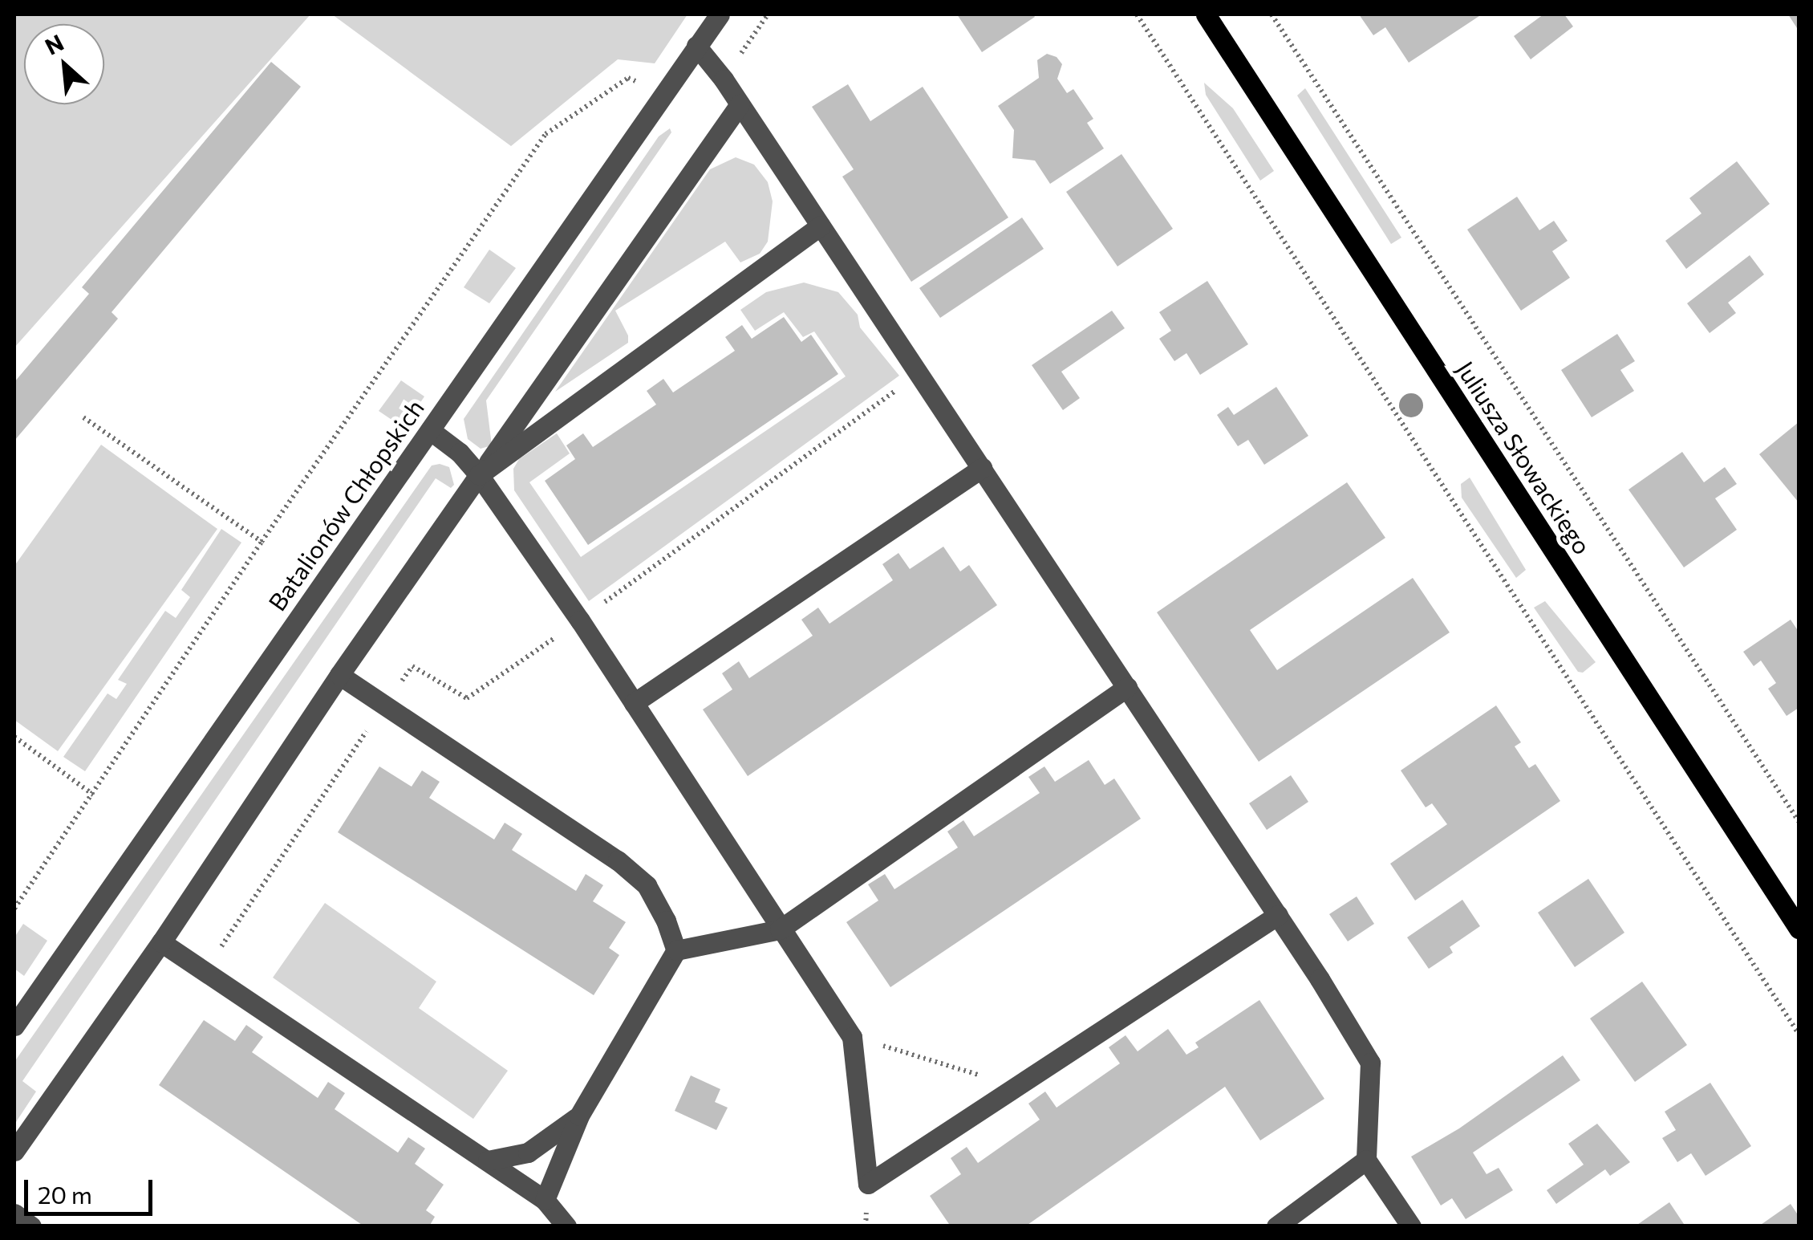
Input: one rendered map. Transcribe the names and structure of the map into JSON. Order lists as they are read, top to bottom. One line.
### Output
{"streets":{"main road":["Juliusza Słowackiego"],"street":["Batalionów Chłopskich"]},"scale_bar":"20 m","north":"top left"}
